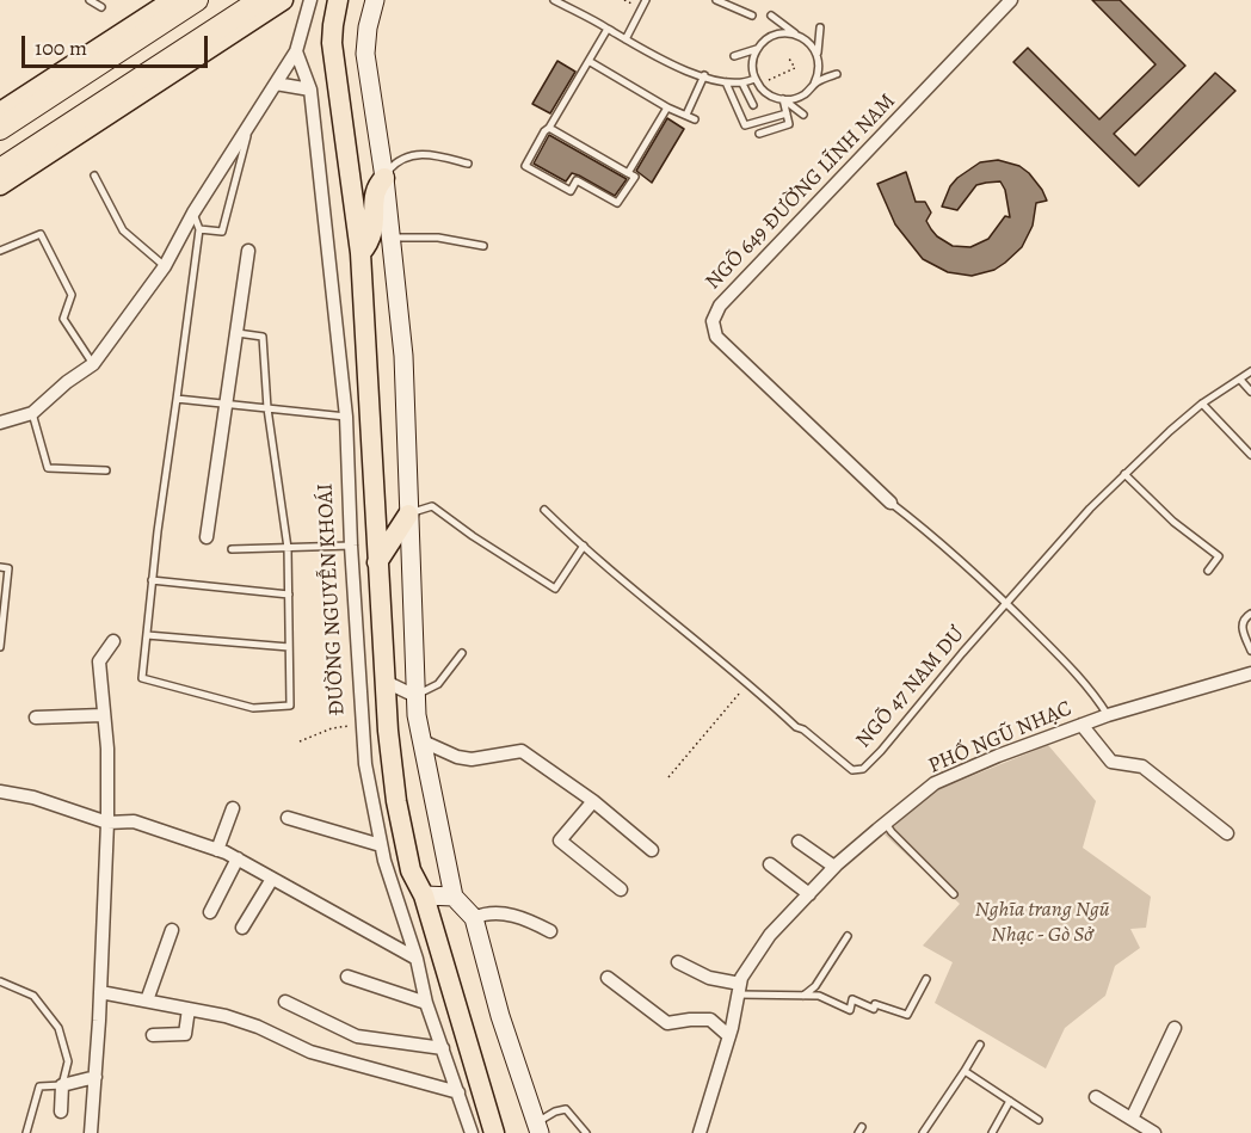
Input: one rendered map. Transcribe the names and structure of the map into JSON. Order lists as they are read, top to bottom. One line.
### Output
{"streets":{"street":["NGÕ 649 ĐƯỜNG LĨNH NAM","ĐƯỜNG NGUYỄN KHOÁI","PHỐ NGŨ NHẠC"],"lane":["NGÕ 47 NAM DƯ"]},"parks":["Nghĩa trang Ngũ Nhạc - Gò Sở"],"scale_bar":"100 m"}
